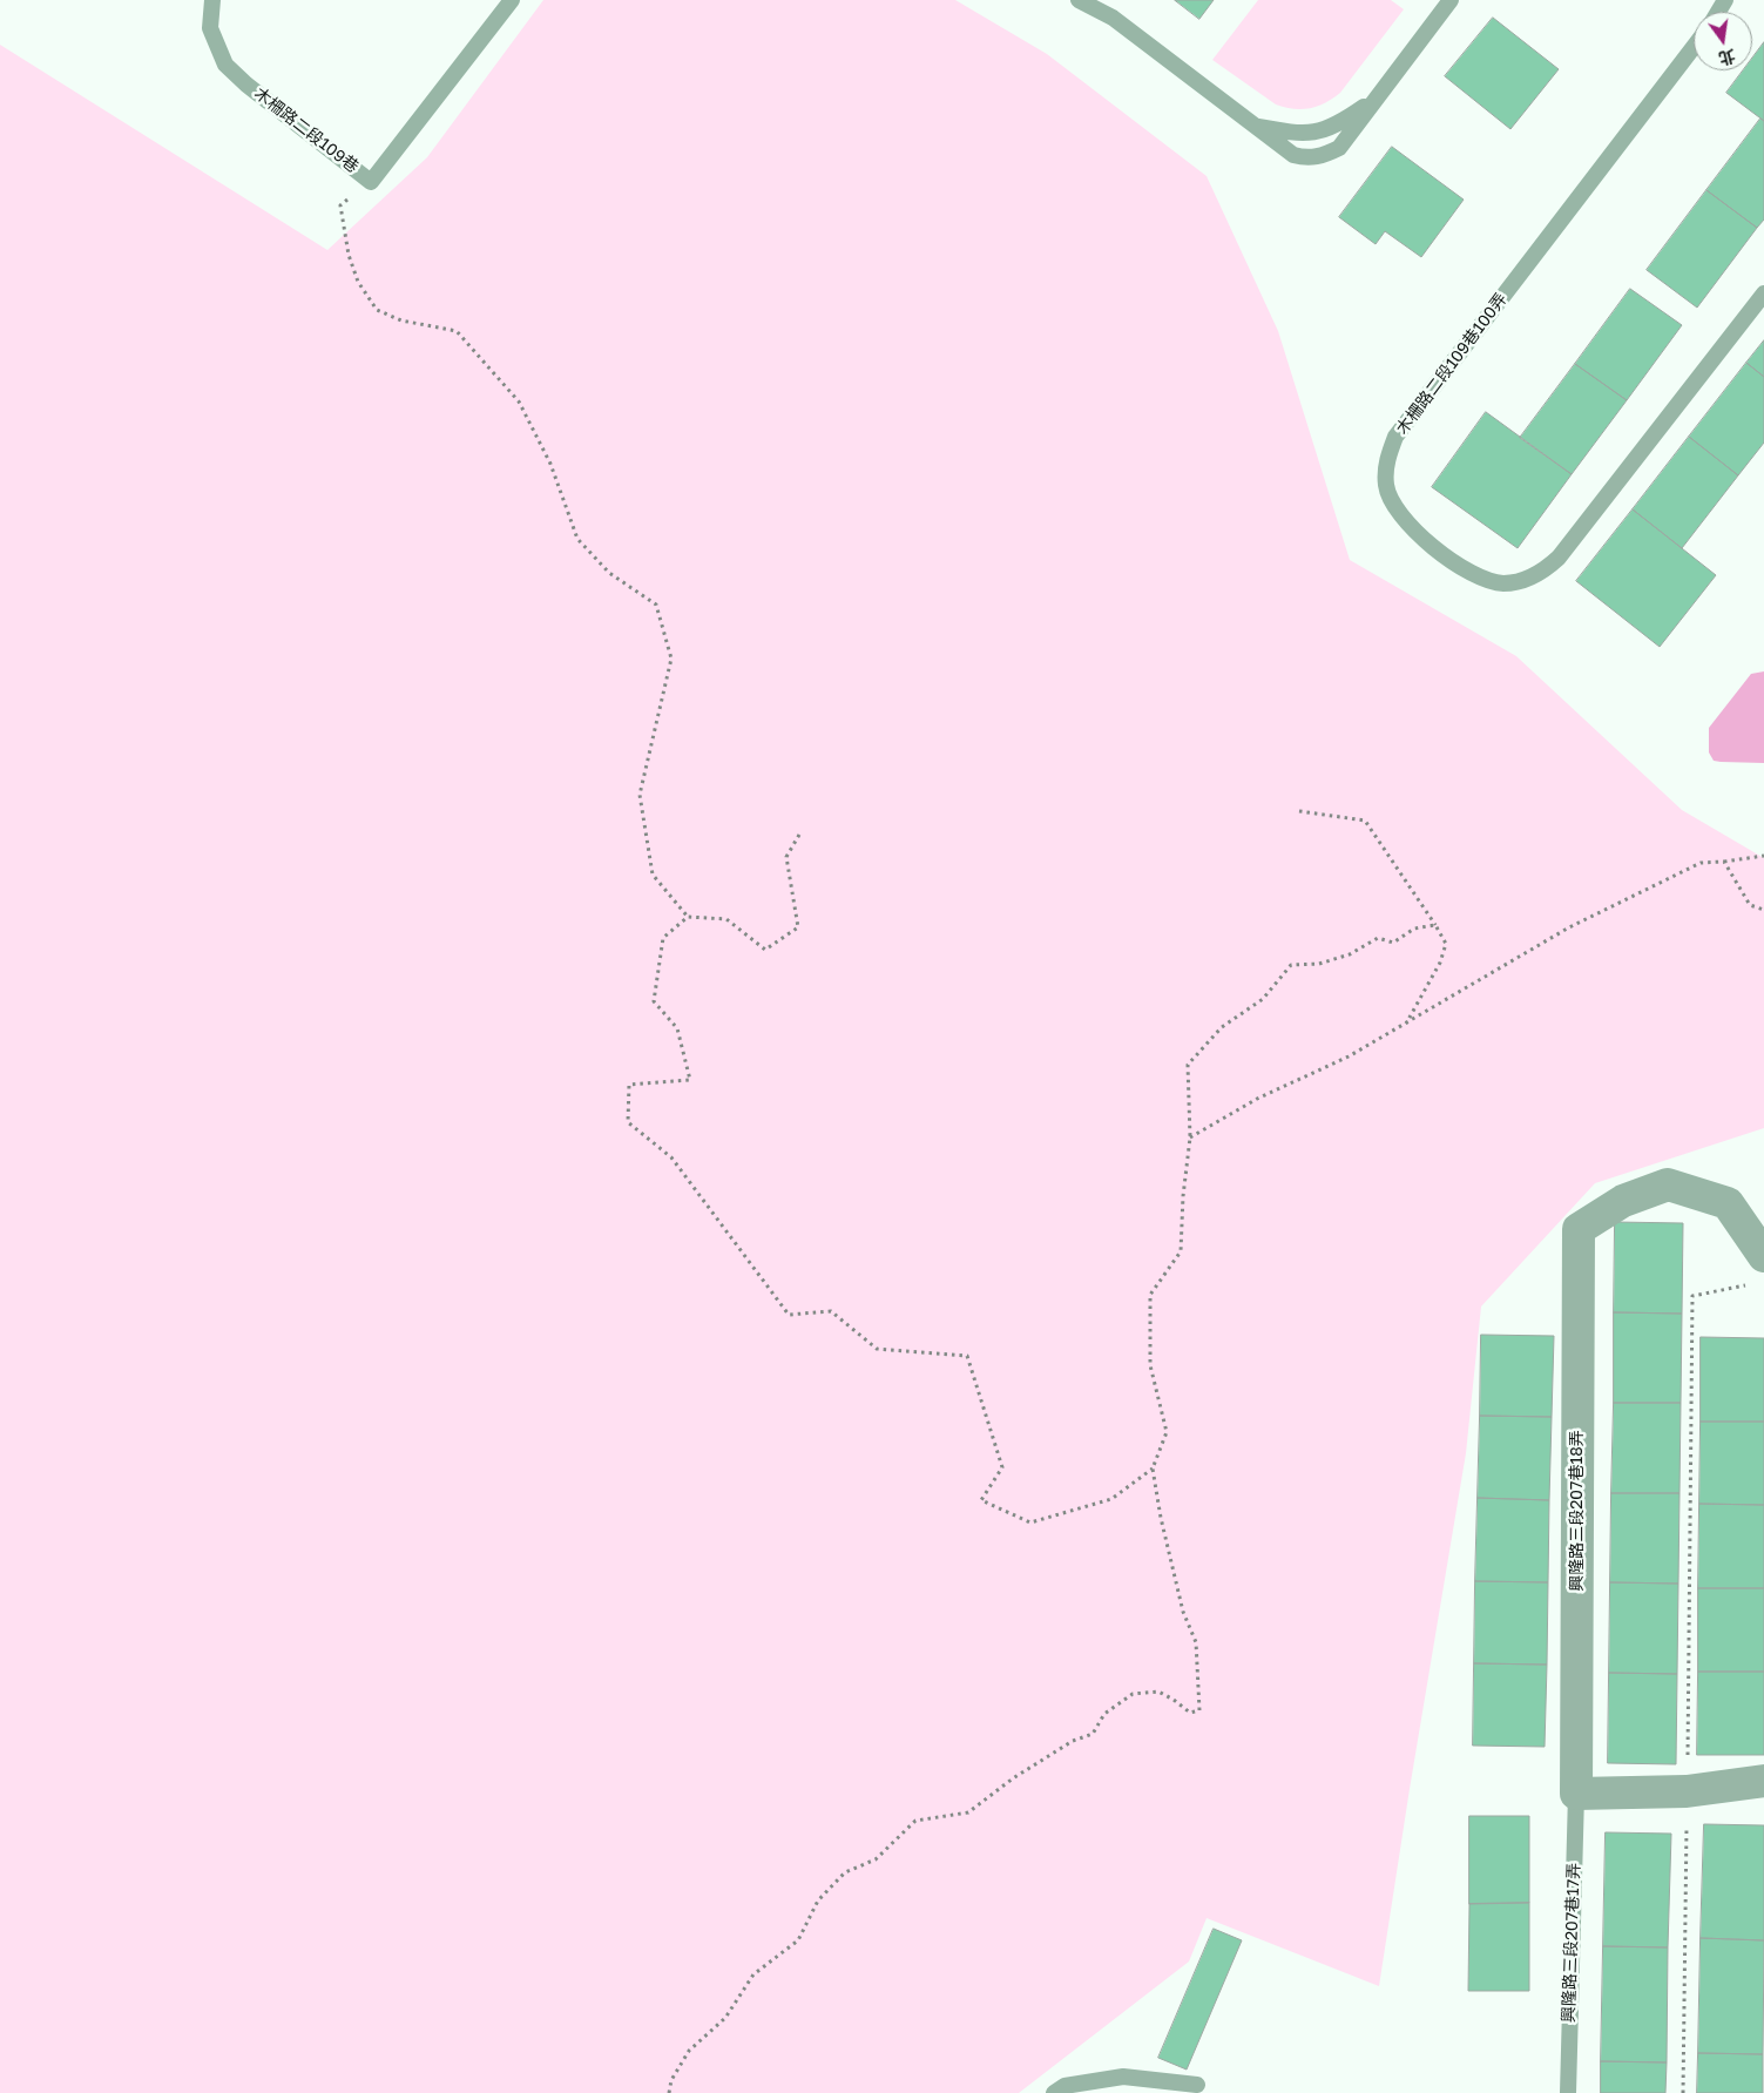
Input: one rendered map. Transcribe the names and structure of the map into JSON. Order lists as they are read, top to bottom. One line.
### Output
{"streets":{"street":["興隆路三段207巷18弄"],"lane":["木柵路二段109巷","木柵路二段109巷100弄","興隆路三段207巷17弄"]},"crossings":[["興隆路三段207巷18弄","興隆路三段207巷17弄"]],"north":"bottom"}
